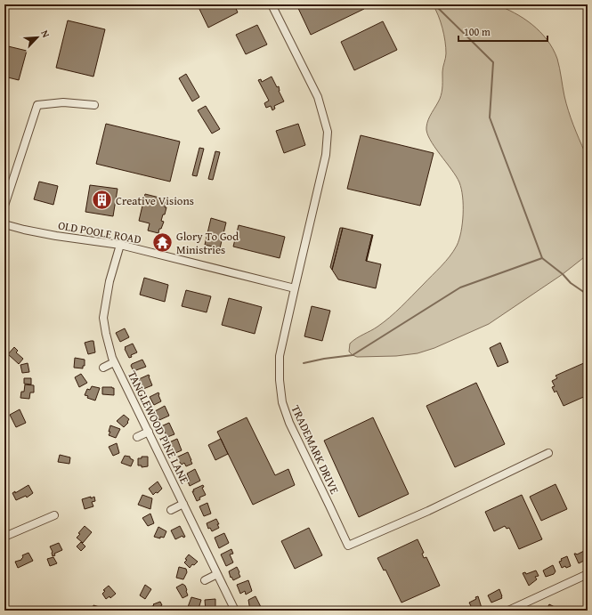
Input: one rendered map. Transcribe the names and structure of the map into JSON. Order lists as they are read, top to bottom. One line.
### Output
{"streets":{"street":["OLD POOLE ROAD","TANGLEWOOD PINE LANE","TRADEMARK DRIVE"]},"crossings":[["OLD POOLE ROAD","TANGLEWOOD PINE LANE"],["OLD POOLE ROAD","TRADEMARK DRIVE"]],"places":{"building":["Creative Visions"],"temple":["Glory To God Ministries"]},"scale_bar":"100 m","north":"top right"}
